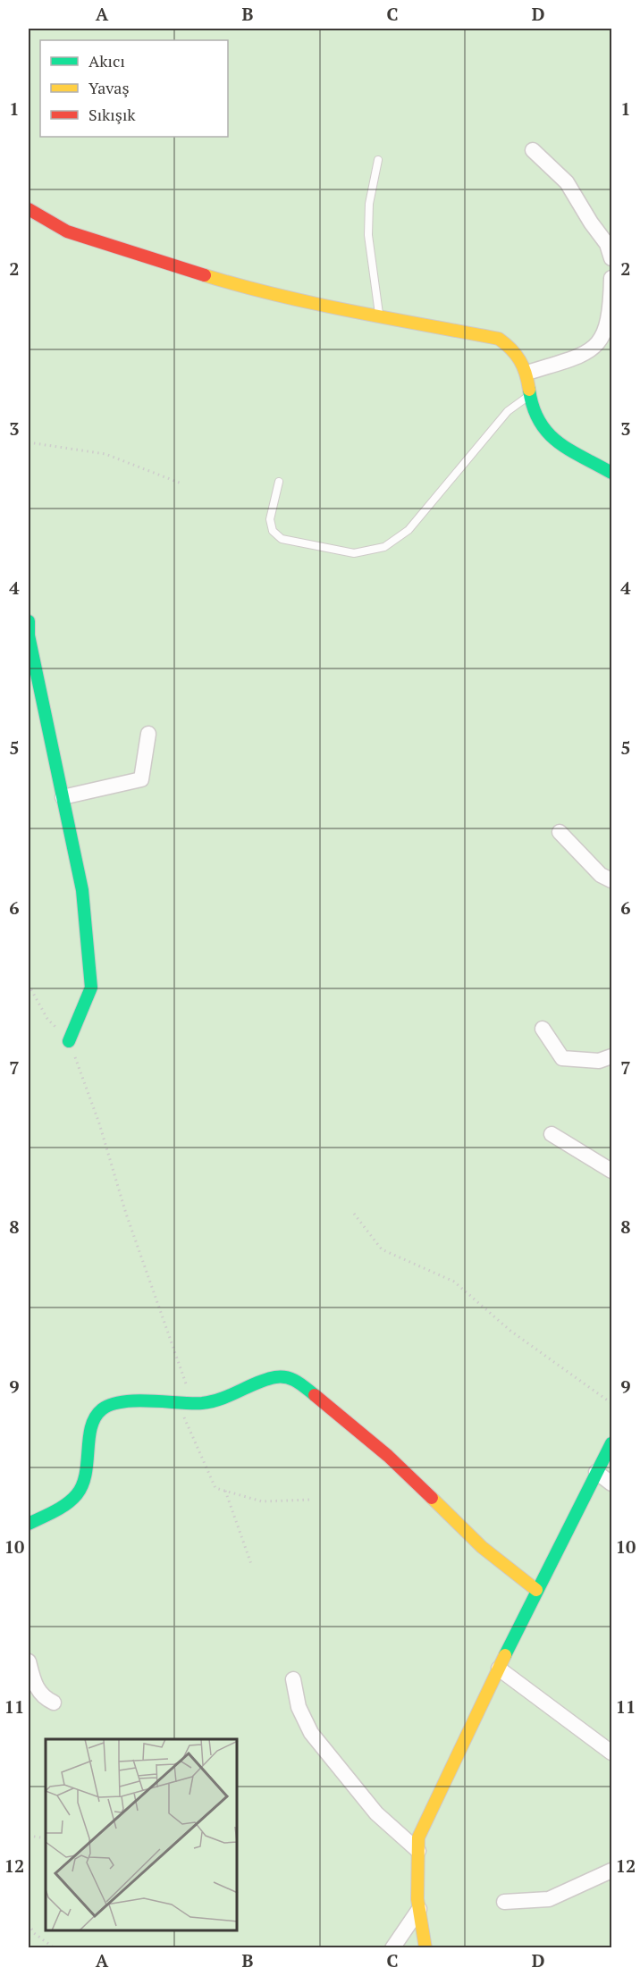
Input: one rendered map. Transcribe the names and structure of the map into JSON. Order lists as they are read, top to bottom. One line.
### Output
{"legend":["Akıcı","Yavaş","Sıkışık"],"grid":{"columns":["A","B","C","D"],"rows":["1","2","3","4","5","6","7","8","9","10","11","12"]}}
